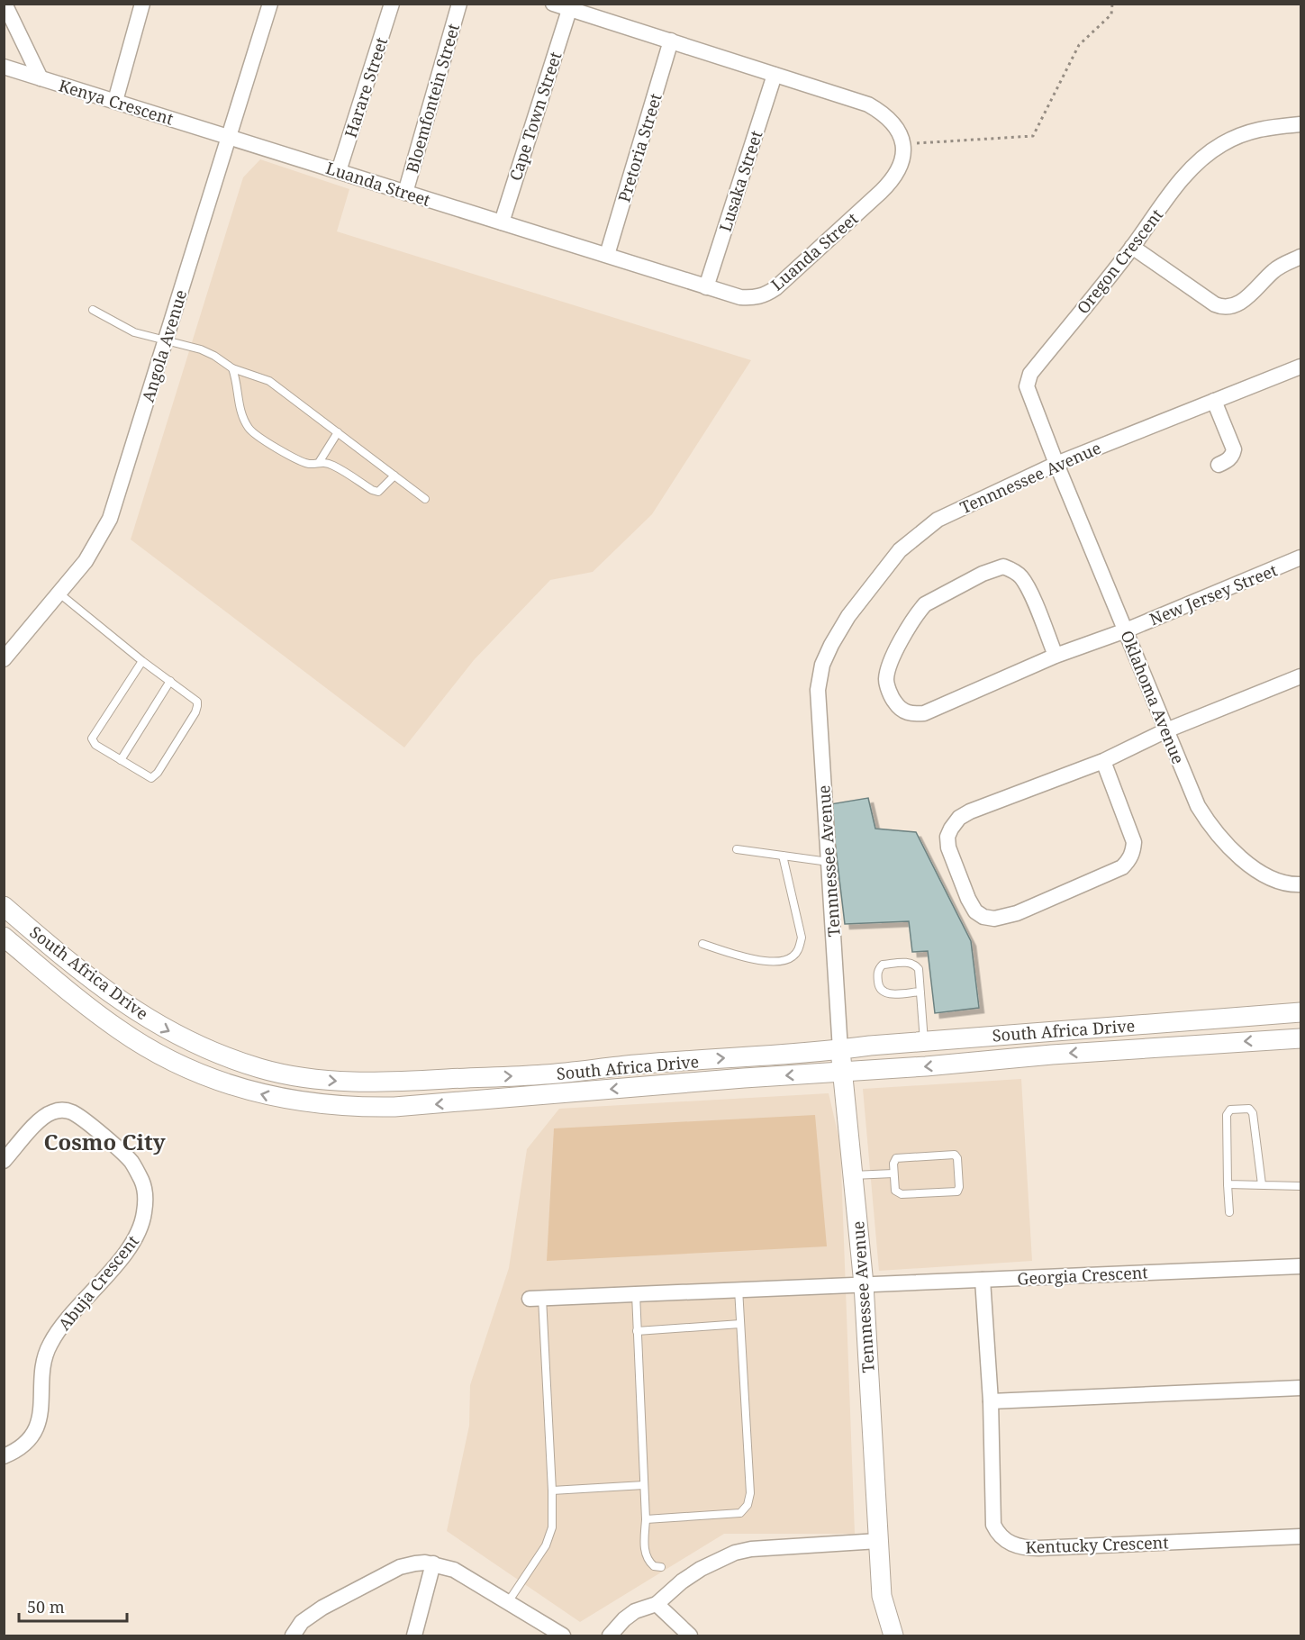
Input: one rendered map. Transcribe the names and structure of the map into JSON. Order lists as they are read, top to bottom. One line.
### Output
{"streets":{"street":["Harare Street","Bloemfontein Street","Kenya Crescent","Cape Town Street","Pretoria Street","Lusaka Street","Luanda Street","Oregon Crescent","Angola Avenue","Tennnessee Avenue","New Jersey Street","Oklahoma Avenue","South Africa Drive","Georgia Crescent","Abuja Crescent","Kentucky Crescent"]},"crossings":[["Harare Street","Luanda Street"],["Bloemfontein Street","Luanda Street"],["Kenya Crescent","Luanda Street"],["Kenya Crescent","Angola Avenue"],["Cape Town Street","Luanda Street"],["Pretoria Street","Luanda Street"],["Lusaka Street","Luanda Street"],["Luanda Street","Angola Avenue"],["Oregon Crescent","Tennnessee Avenue"],["Oregon Crescent","Oklahoma Avenue"],["Tennnessee Avenue","Oklahoma Avenue"],["Tennnessee Avenue","South Africa Drive"],["Tennnessee Avenue","Georgia Crescent"],["New Jersey Street","Oklahoma Avenue"],["Georgia Crescent","Kentucky Crescent"]],"districts":["Cosmo City"],"scale_bar":"50 m"}
